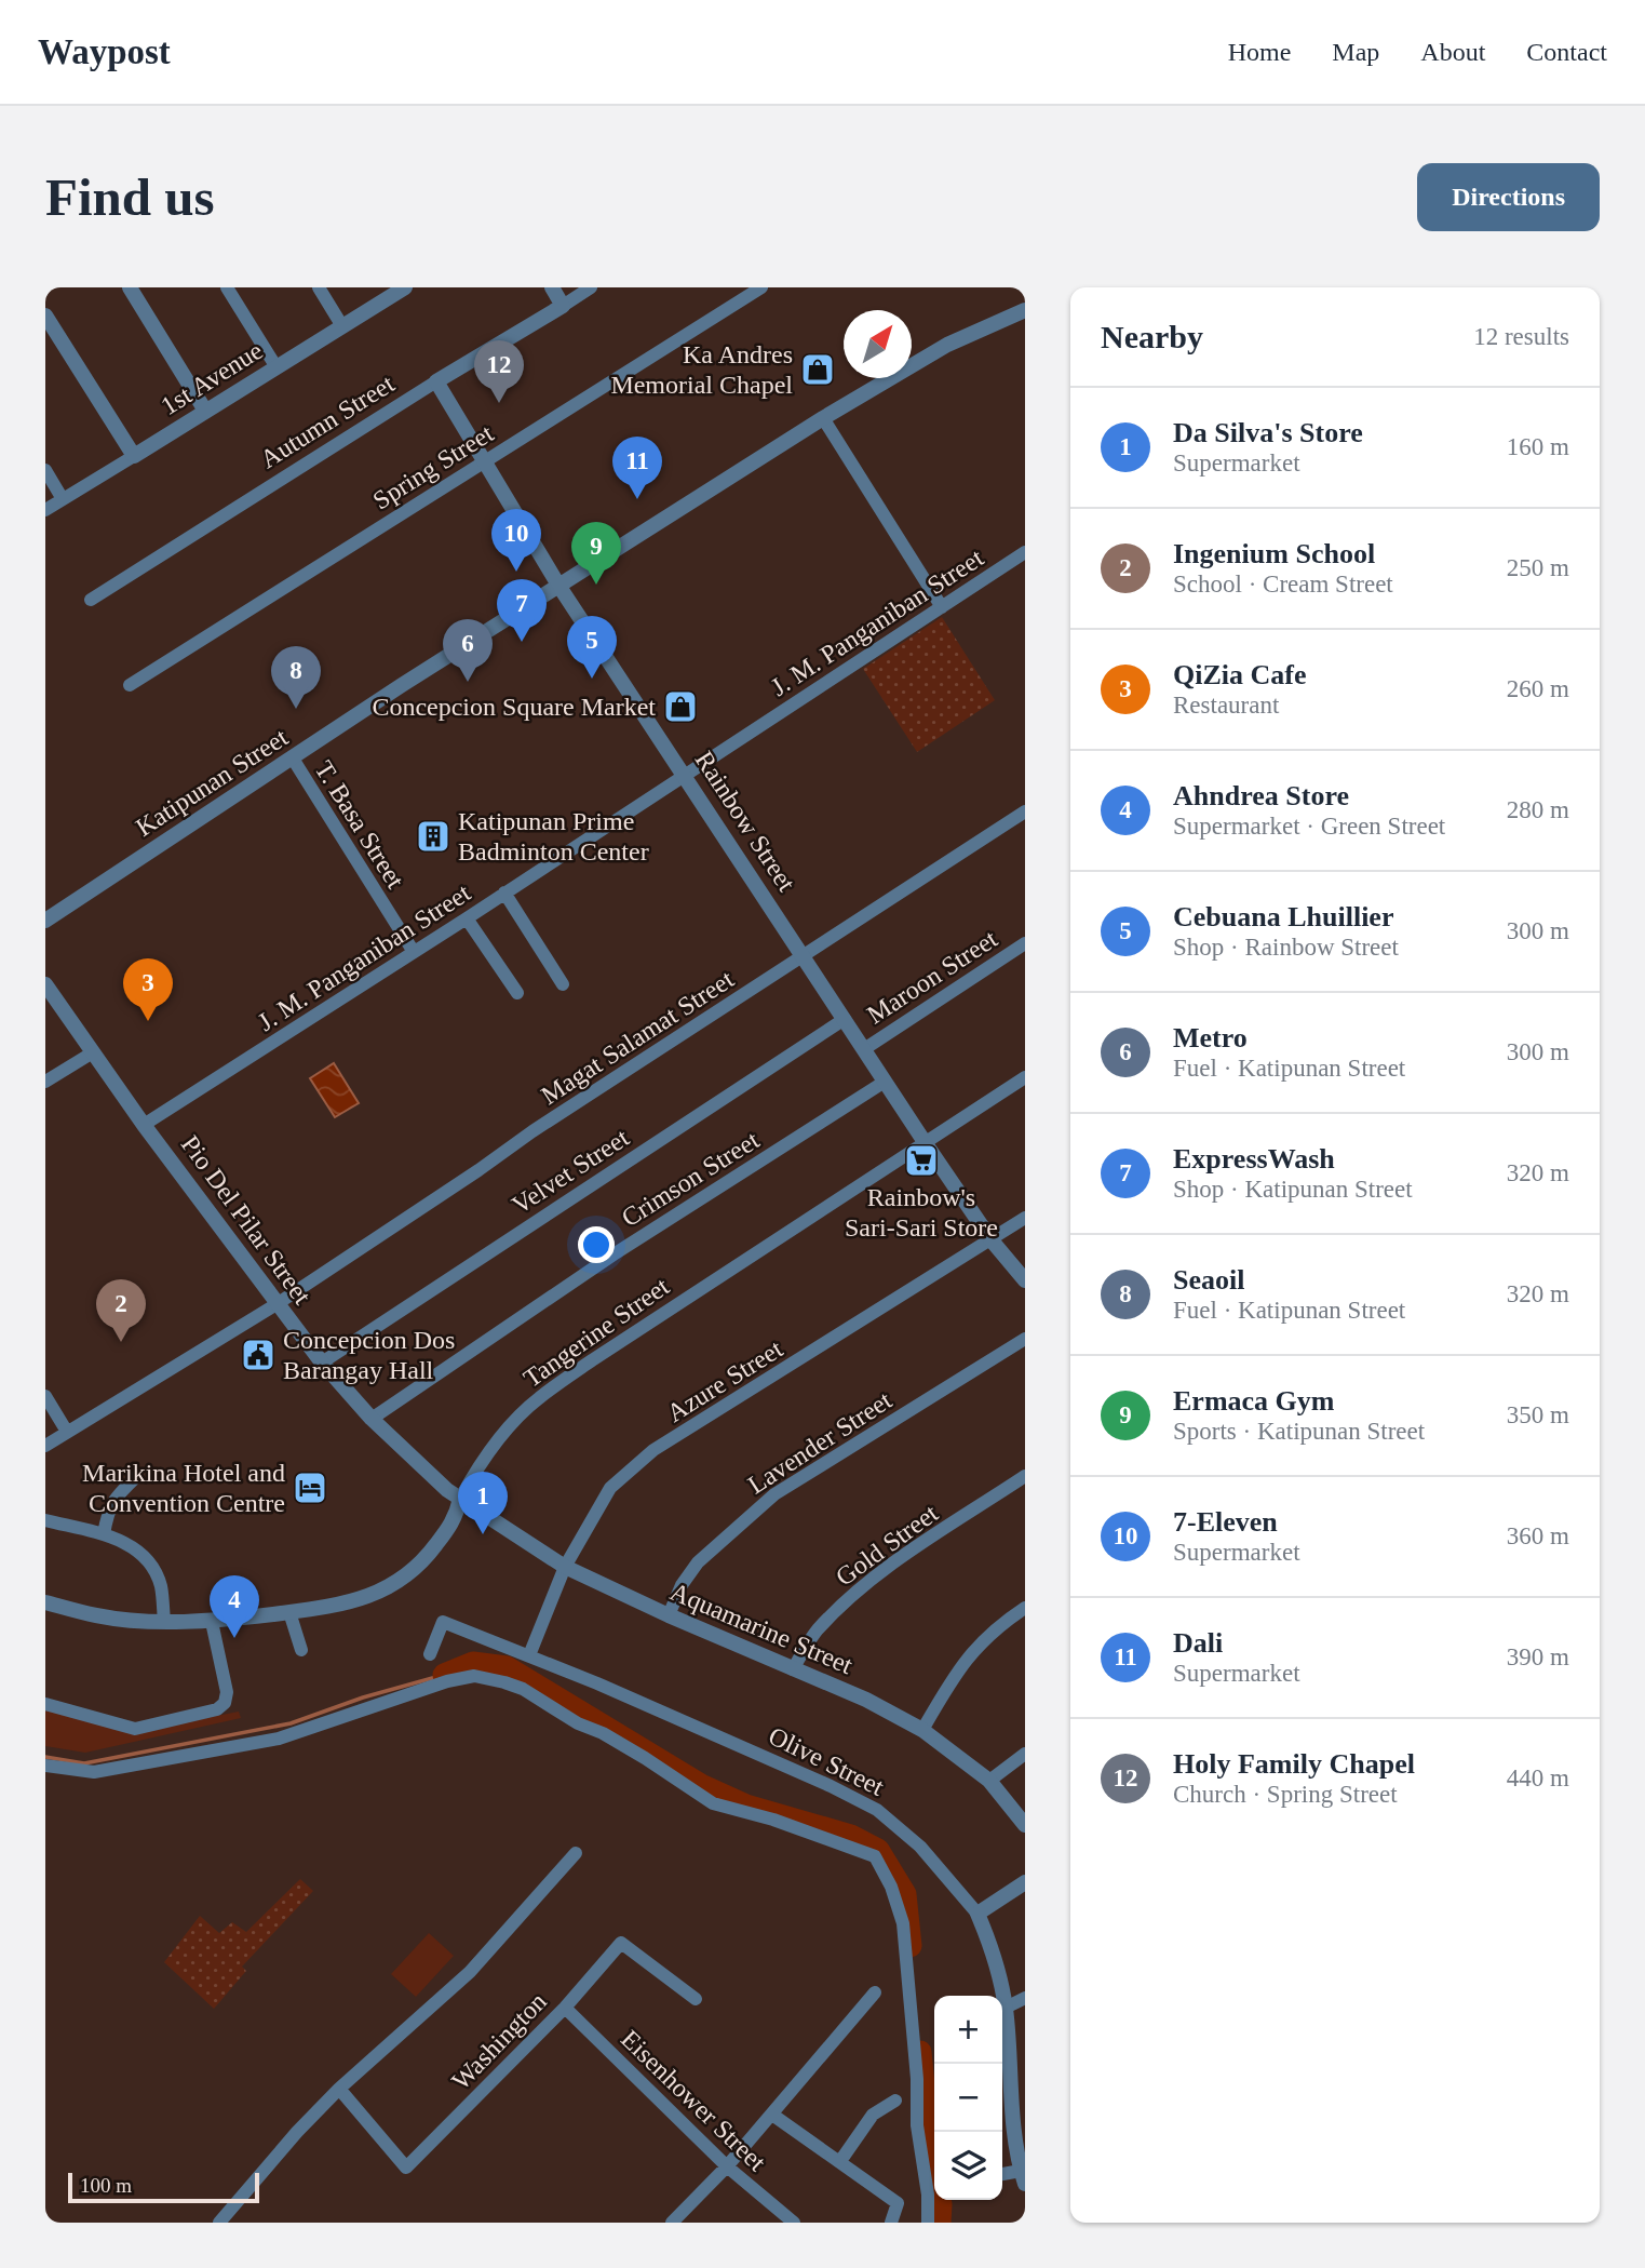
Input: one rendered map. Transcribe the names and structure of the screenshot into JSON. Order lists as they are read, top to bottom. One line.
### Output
{"streets":{"street":["1st Avenue","Autumn Street","Spring Street","J. M. Panganiban Street","Katipunan Street","Rainbow Street","T. Basa Street","Maroon Street","Magat Salamat Street","Velvet Street","Crimson Street","Pio Del Pilar Street","Tangerine Street","Azure Street","Lavender Street","Gold Street","Aquamarine Street","Olive Street","Washington","Eisenhower Street"]},"crossings":[["Autumn Street","Rainbow Street"],["Spring Street","Rainbow Street"],["J. M. Panganiban Street","Rainbow Street"],["J. M. Panganiban Street","T. Basa Street"],["J. M. Panganiban Street","Pio Del Pilar Street"],["Katipunan Street","Rainbow Street"],["Katipunan Street","T. Basa Street"],["Rainbow Street","Maroon Street"],["Rainbow Street","Magat Salamat Street"],["Rainbow Street","Velvet Street"],["Rainbow Street","Crimson Street"],["Rainbow Street","Tangerine Street"],["Rainbow Street","Azure Street"],["Magat Salamat Street","Pio Del Pilar Street"],["Velvet Street","Pio Del Pilar Street"],["Crimson Street","Pio Del Pilar Street"],["Pio Del Pilar Street","Tangerine Street"],["Pio Del Pilar Street","Aquamarine Street"],["Tangerine Street","Aquamarine Street"],["Azure Street","Aquamarine Street"],["Azure Street","Olive Street"],["Lavender Street","Aquamarine Street"],["Gold Street","Aquamarine Street"],["Washington","Eisenhower Street"]],"places":{"shop":["Ka Andres Memorial Chapel","Concepcion Square Market"],"building":["Katipunan Prime Badminton Center"],"supermarket":["Rainbow's Sari-Sari Store"],"public building":["Concepcion Dos Barangay Hall"],"hotel":["Marikina Hotel and Convention Centre"]},"scale_bar":"100 m","north":"top right","page":{"header":"Waypost","nav":["Home","Map","About","Contact"],"buttons":"Directions","title":"Find us","heading":["Nearby","12 results"],"pins":["12","11","10","9","7","5","6","8","3","2","1","4"],"list":[{"mark":"1","name":"Da Silva's Store","note":"Supermarket","value":"160 m"},{"mark":"2","name":"Ingenium School","note":"School · Cream Street","value":"250 m"},{"mark":"3","name":"QiZia Cafe","note":"Restaurant","value":"260 m"},{"mark":"4","name":"Ahndrea Store","note":"Supermarket · Green Street","value":"280 m"},{"mark":"5","name":"Cebuana Lhuillier","note":"Shop · Rainbow Street","value":"300 m"},{"mark":"6","name":"Metro","note":"Fuel · Katipunan Street","value":"300 m"},{"mark":"7","name":"ExpressWash","note":"Shop · Katipunan Street","value":"320 m"},{"mark":"8","name":"Seaoil","note":"Fuel · Katipunan Street","value":"320 m"},{"mark":"9","name":"Ermaca Gym","note":"Sports · Katipunan Street","value":"350 m"},{"mark":"10","name":"7-Eleven","note":"Supermarket","value":"360 m"},{"mark":"11","name":"Dali","note":"Supermarket","value":"390 m"},{"mark":"12","name":"Holy Family Chapel","note":"Church · Spring Street","value":"440 m"}],"map_buttons":["+","−"],"scale":"100 m"}}
